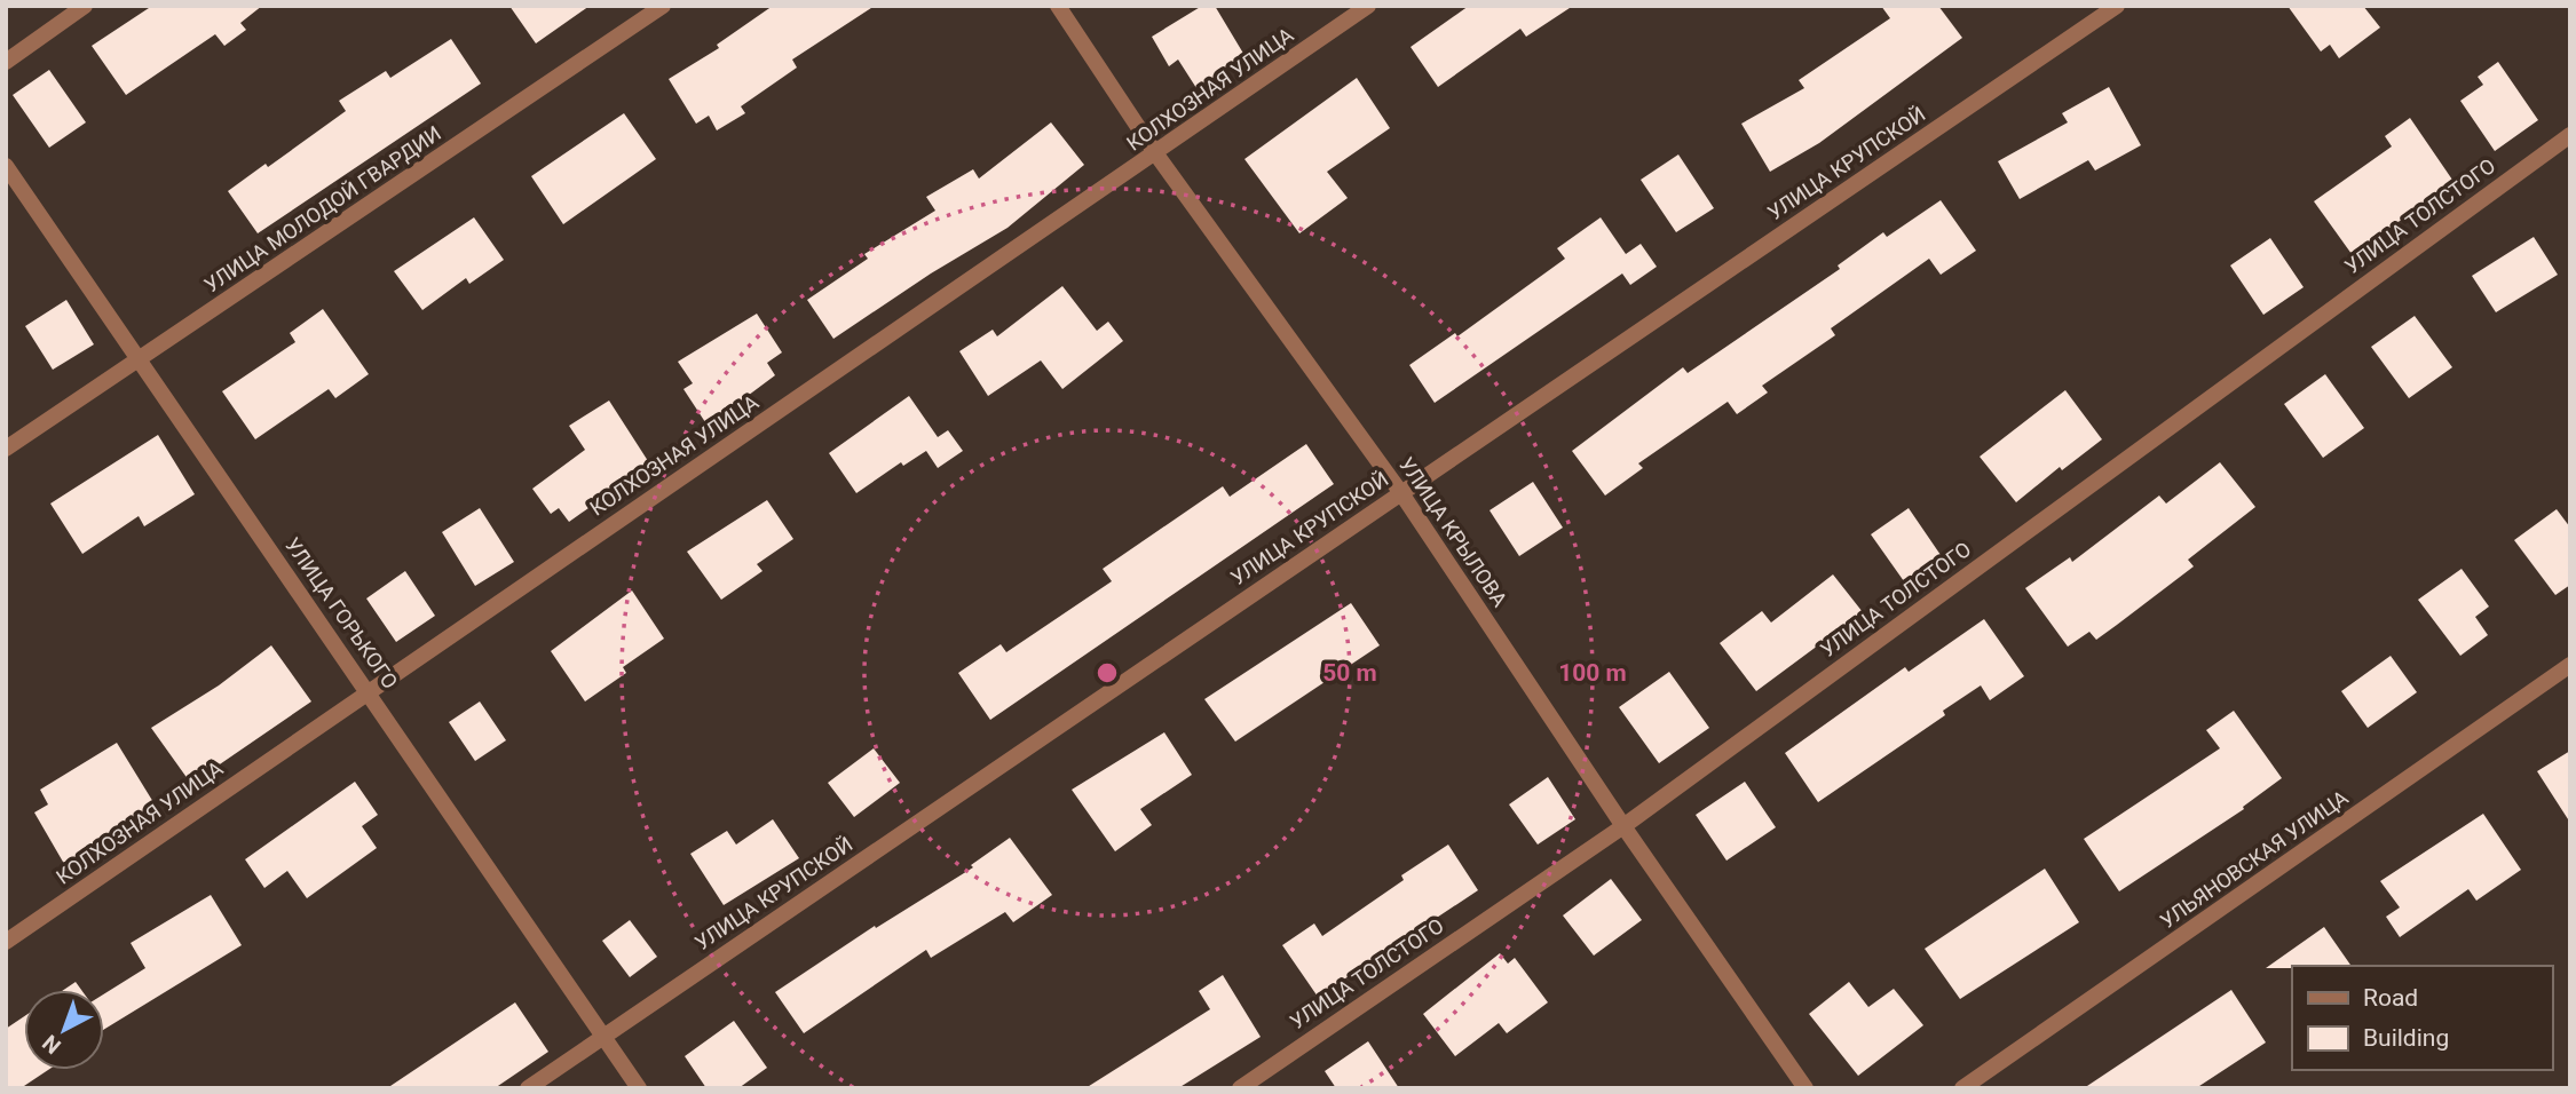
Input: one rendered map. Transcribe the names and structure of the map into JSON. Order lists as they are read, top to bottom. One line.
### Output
{"streets":{"street":["КОЛХОЗНАЯ УЛИЦА","УЛИЦА КРУПСКОЙ","УЛИЦА МОЛОДОЙ ГВАРДИИ","УЛИЦА ТОЛСТОГО","УЛИЦА КРЫЛОВА","УЛИЦА ГОРЬКОГО","УЛЬЯНОВСКАЯ УЛИЦА"]},"crossings":[["КОЛХОЗНАЯ УЛИЦА","УЛИЦА КРЫЛОВА"],["КОЛХОЗНАЯ УЛИЦА","УЛИЦА ГОРЬКОГО"],["УЛИЦА КРУПСКОЙ","УЛИЦА КРЫЛОВА"],["УЛИЦА КРУПСКОЙ","УЛИЦА ГОРЬКОГО"],["УЛИЦА МОЛОДОЙ ГВАРДИИ","УЛИЦА ГОРЬКОГО"],["УЛИЦА ТОЛСТОГО","УЛИЦА КРЫЛОВА"]],"legend":["Road","Building"],"north":"bottom left","rings":["50 m","100 m"]}
